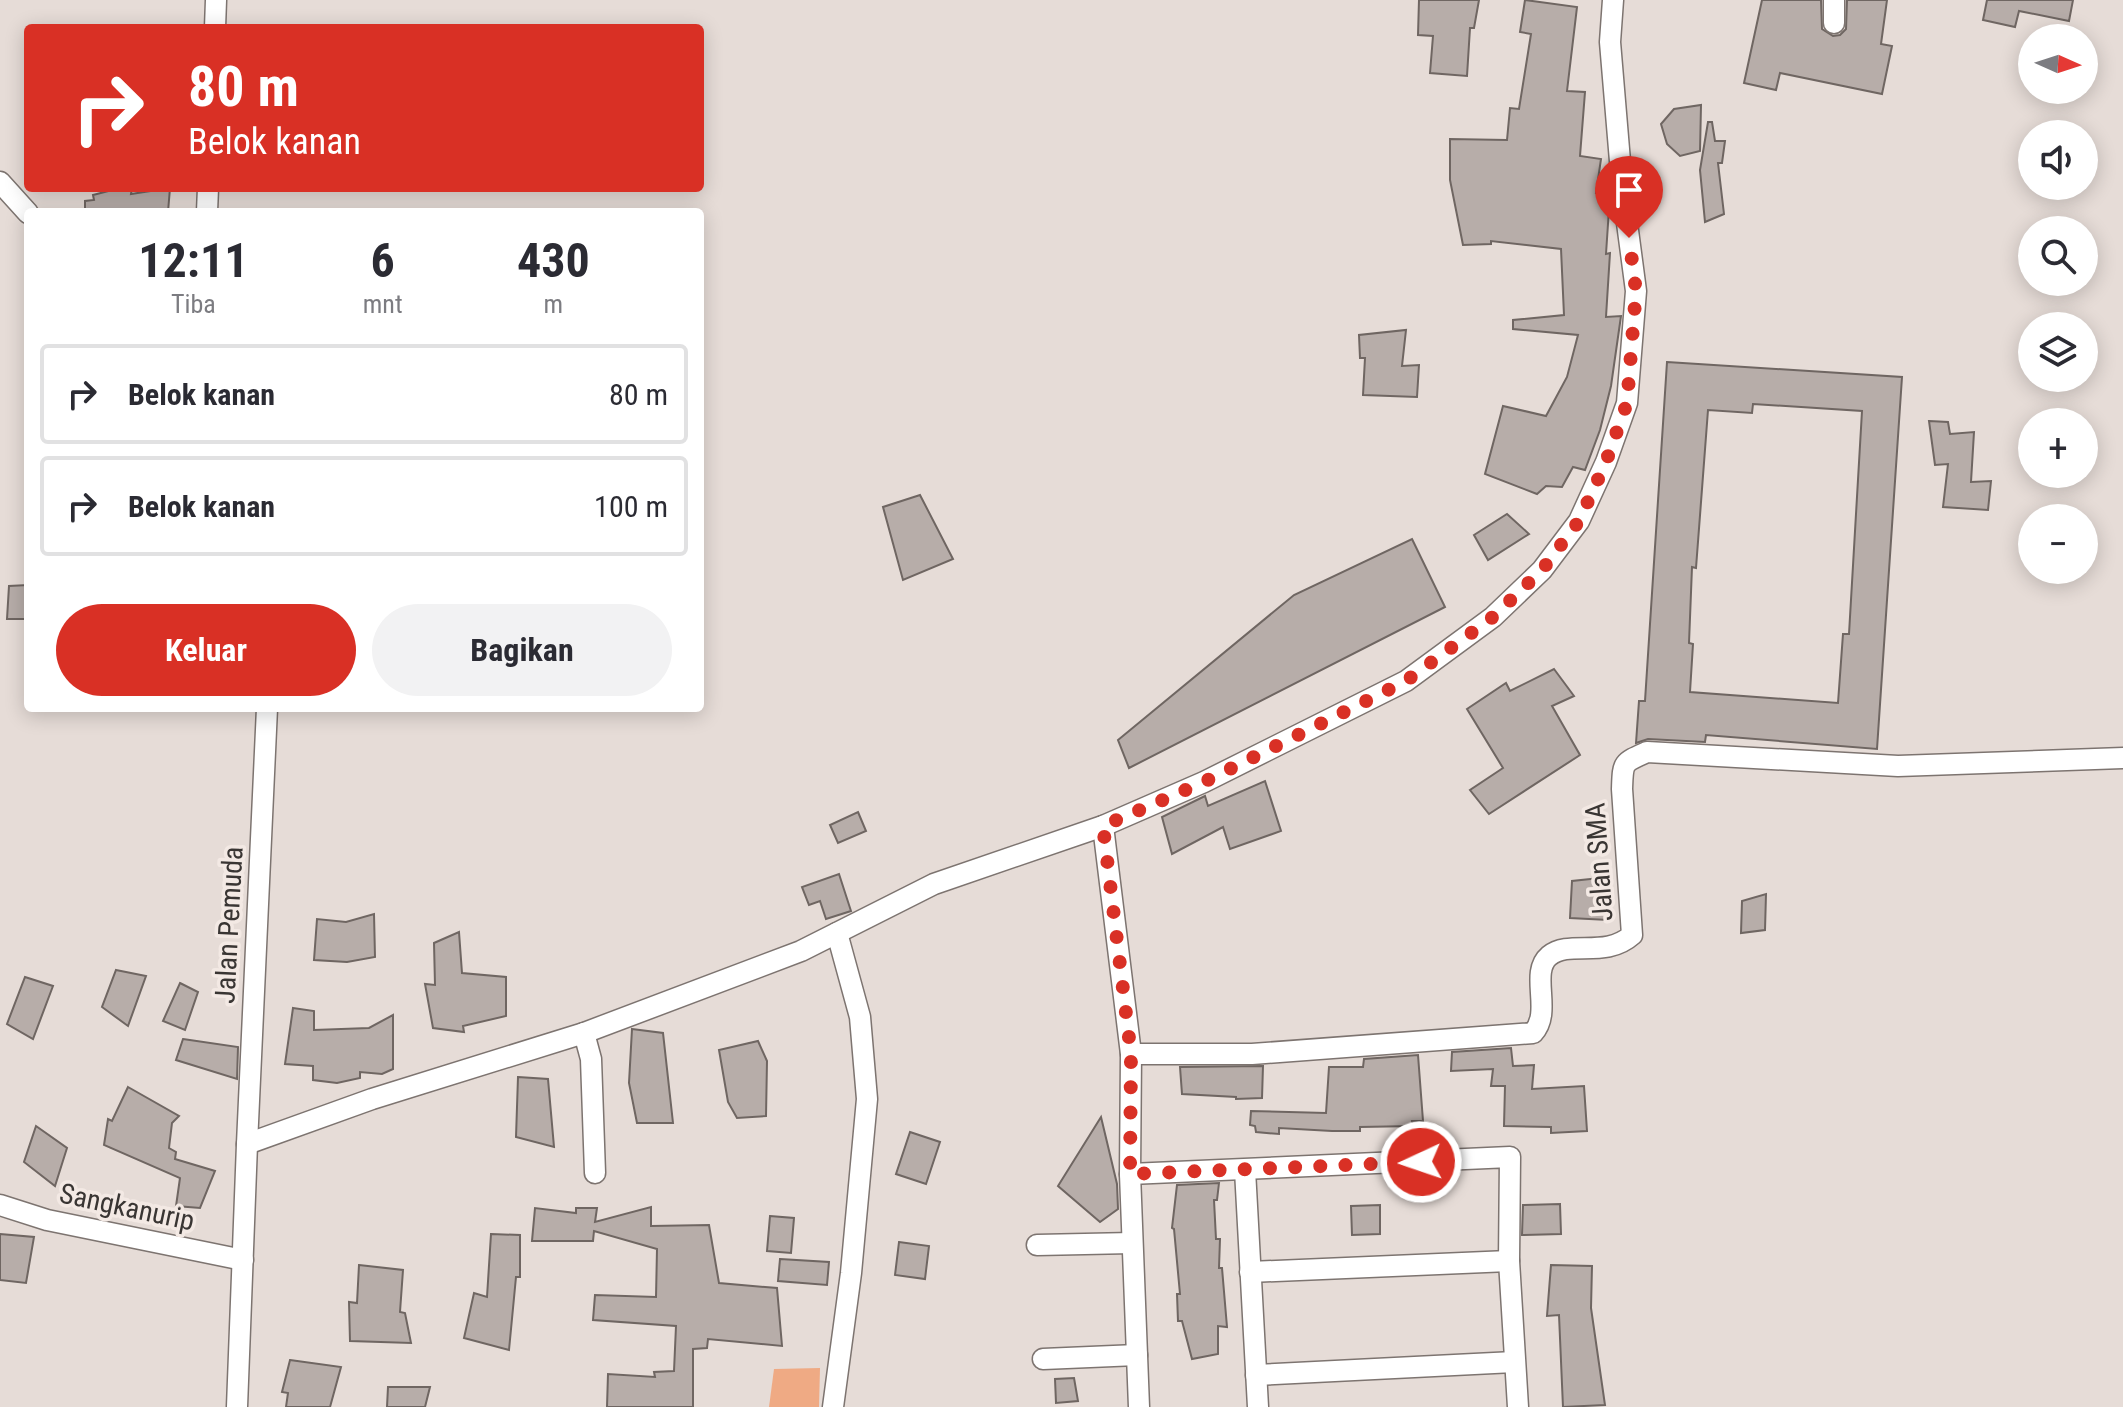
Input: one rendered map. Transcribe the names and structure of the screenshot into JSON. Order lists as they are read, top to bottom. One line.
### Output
{"streets":{"street":["Jalan SMA","Jalan Pemuda","Sangkanurip"]},"crossings":[["Jalan Pemuda","Sangkanurip"]],"north":"right","page":{"map_buttons":["+","−"],"turn":["80 m","Belok kanan"],"eta":["12:11","Tiba","6","mnt","430","m"],"list":[{"name":"Belok kanan","value":"80 m"},{"name":"Belok kanan","value":"100 m"}],"buttons":["Keluar","Bagikan"]}}
